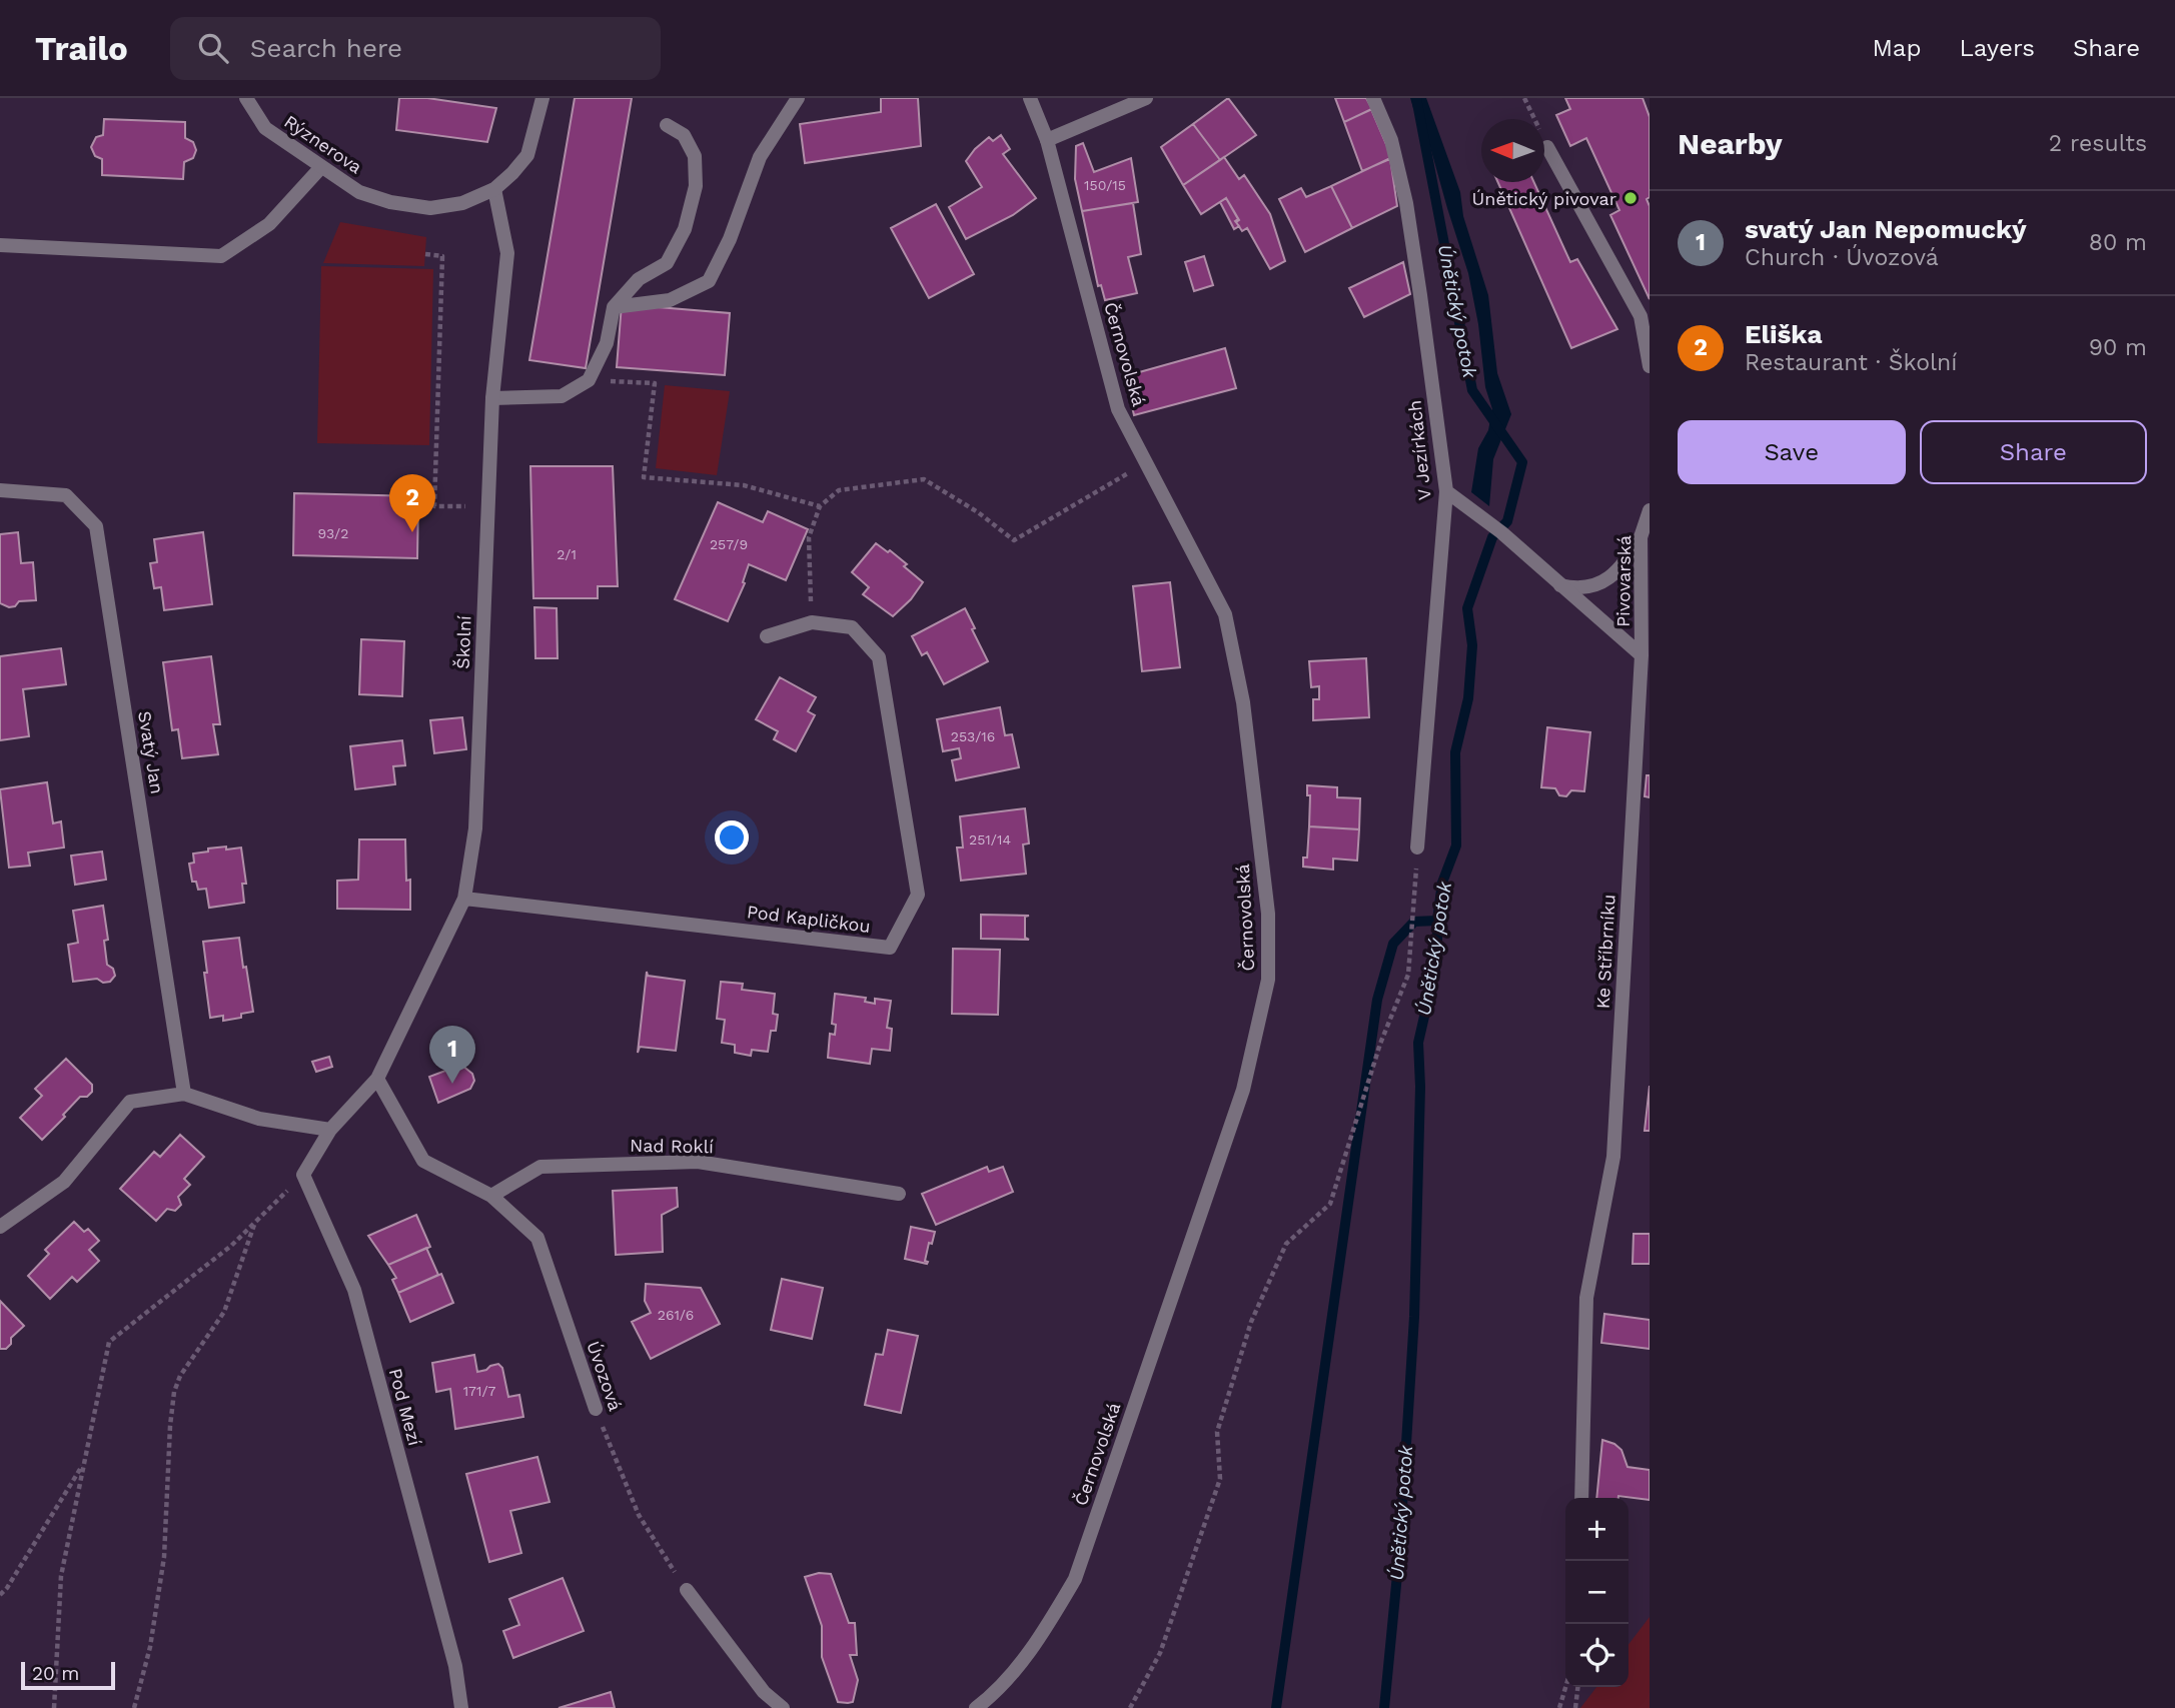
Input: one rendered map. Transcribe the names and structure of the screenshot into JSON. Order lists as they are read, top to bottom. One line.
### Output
{"streets":{"street":["Rýznerova","Černovolská","V Jezírkách","Pivovarská","Školní","Svatý Jan","Pod Kapličkou","Ke Stříbrníku","Nad Roklí","Úvozová","Pod Mezí"]},"crossings":[["Rýznerova","Školní"],["Pivovarská","Ke Stříbrníku"],["Školní","Pod Kapličkou"],["Školní","Úvozová"],["Nad Roklí","Úvozová"]],"water":["Únětický potok"],"places":["Únětický pivovar"],"house_numbers":["150/15","93/2","257/9","2/1","253/16","251/14","261/6","171/7"],"scale_bar":"20 m","north":"left","page":{"header":"Trailo","search":"Search here","nav":["Map","Layers","Share"],"heading":["Nearby","2 results"],"list":[{"mark":"1","name":"svatý Jan Nepomucký","note":"Church · Úvozová","value":"80 m"},{"mark":"2","name":"Eliška","note":"Restaurant · Školní","value":"90 m"}],"buttons":["Save","Share"],"pins":["2","1"],"map_buttons":["+","−"],"scale":"20 m"}}
